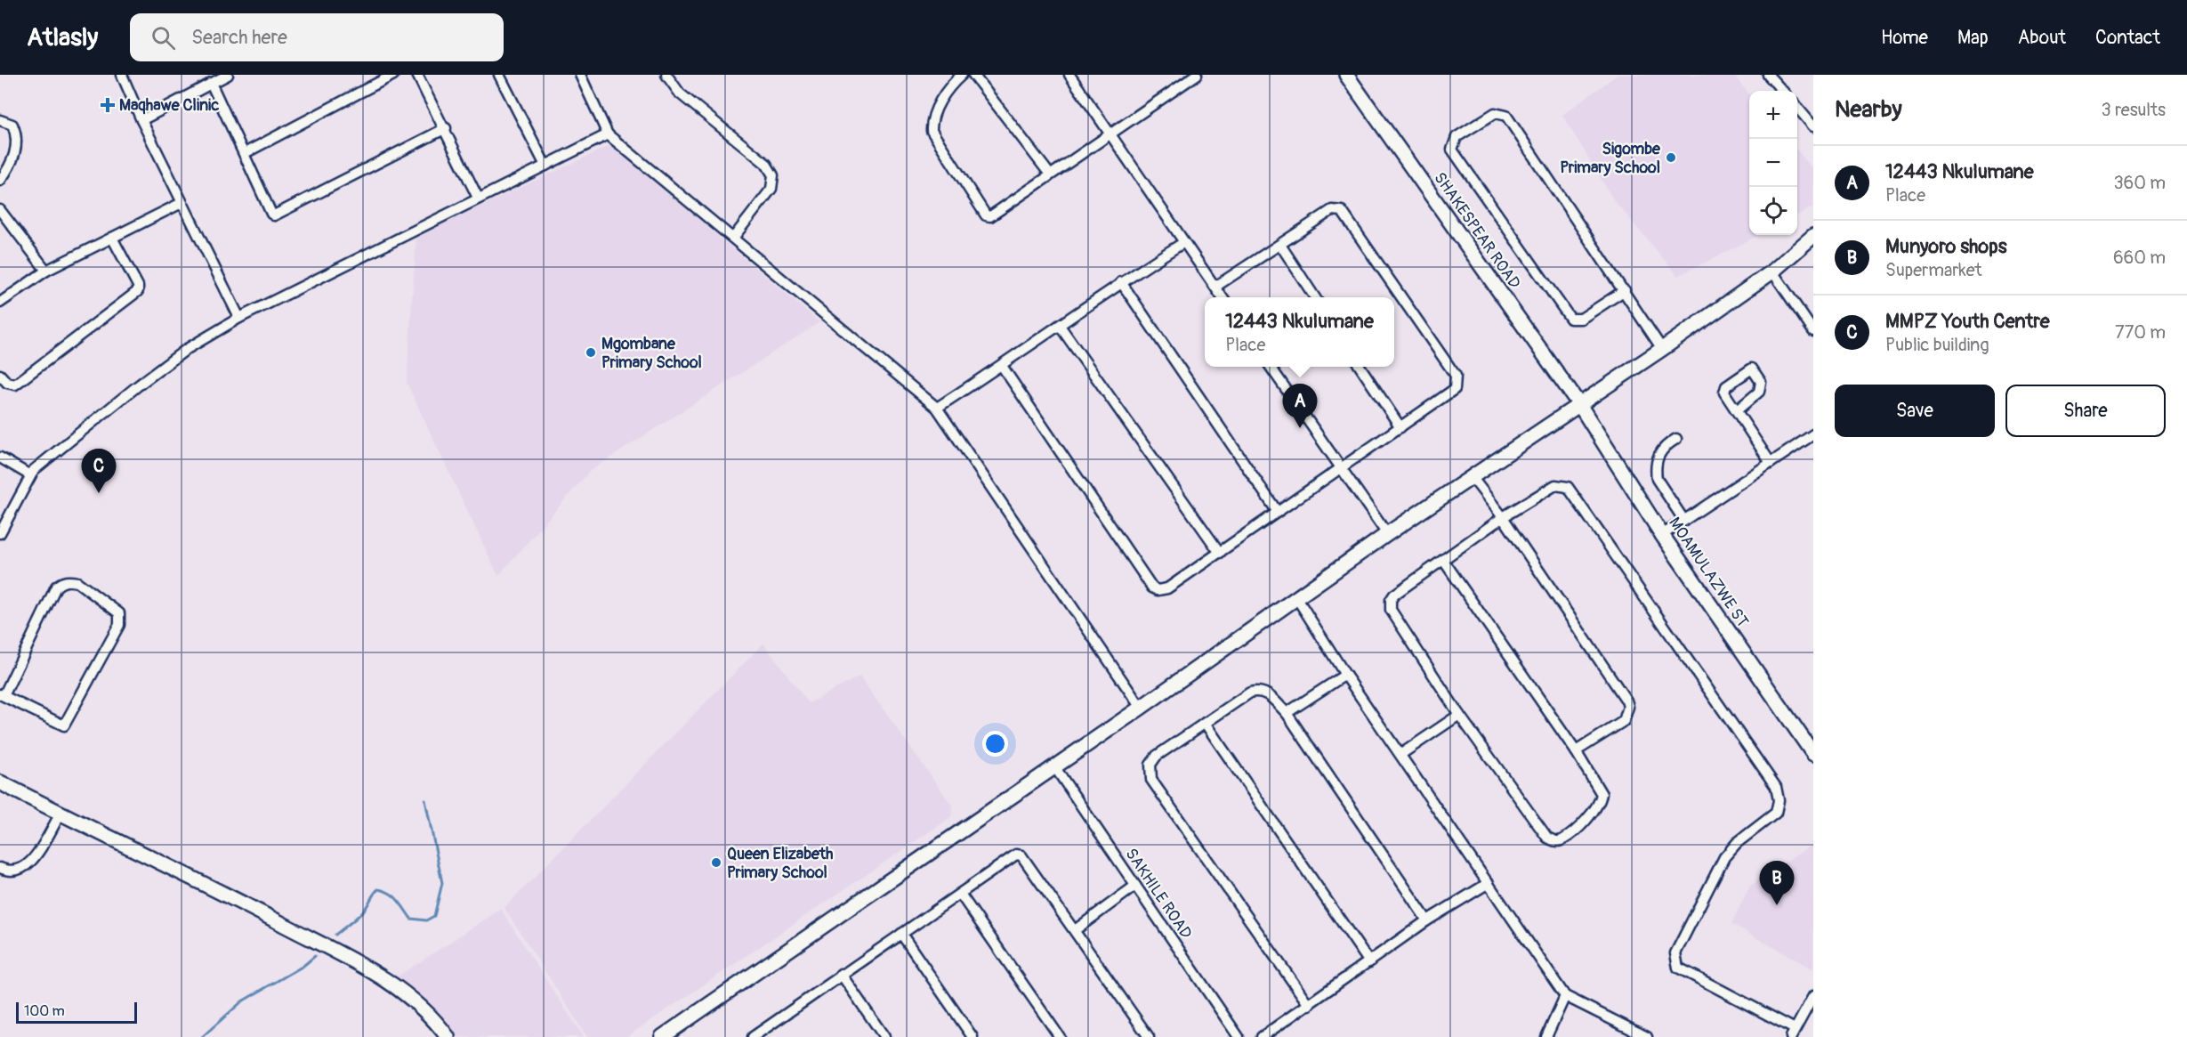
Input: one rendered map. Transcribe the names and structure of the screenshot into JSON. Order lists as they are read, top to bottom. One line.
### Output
{"streets":{"street":["SHAKESPEAR ROAD","MOAMULAZWE ST","SAKHILE ROAD"]},"crossings":[["SHAKESPEAR ROAD","MOAMULAZWE ST"]],"places":{"health":["Maqhawe Clinic"],"other":["Sigombe Primary School","Mgombane Primary School","Queen Elizabeth Primary School"]},"scale_bar":"100 m","page":{"header":"Atlasly","search":"Search here","nav":["Home","Map","About","Contact"],"heading":["Nearby","3 results"],"map_buttons":["+","−"],"list":[{"mark":"A","name":"12443 Nkulumane","note":"Place","value":"360 m"},{"mark":"B","name":"Munyoro shops","note":"Supermarket","value":"660 m"},{"mark":"C","name":"MMPZ Youth Centre","note":"Public building","value":"770 m"}],"popup":["12443 Nkulumane","Place"],"buttons":["Save","Share"],"pins":["A","C","B"],"scale":"100 m"}}
